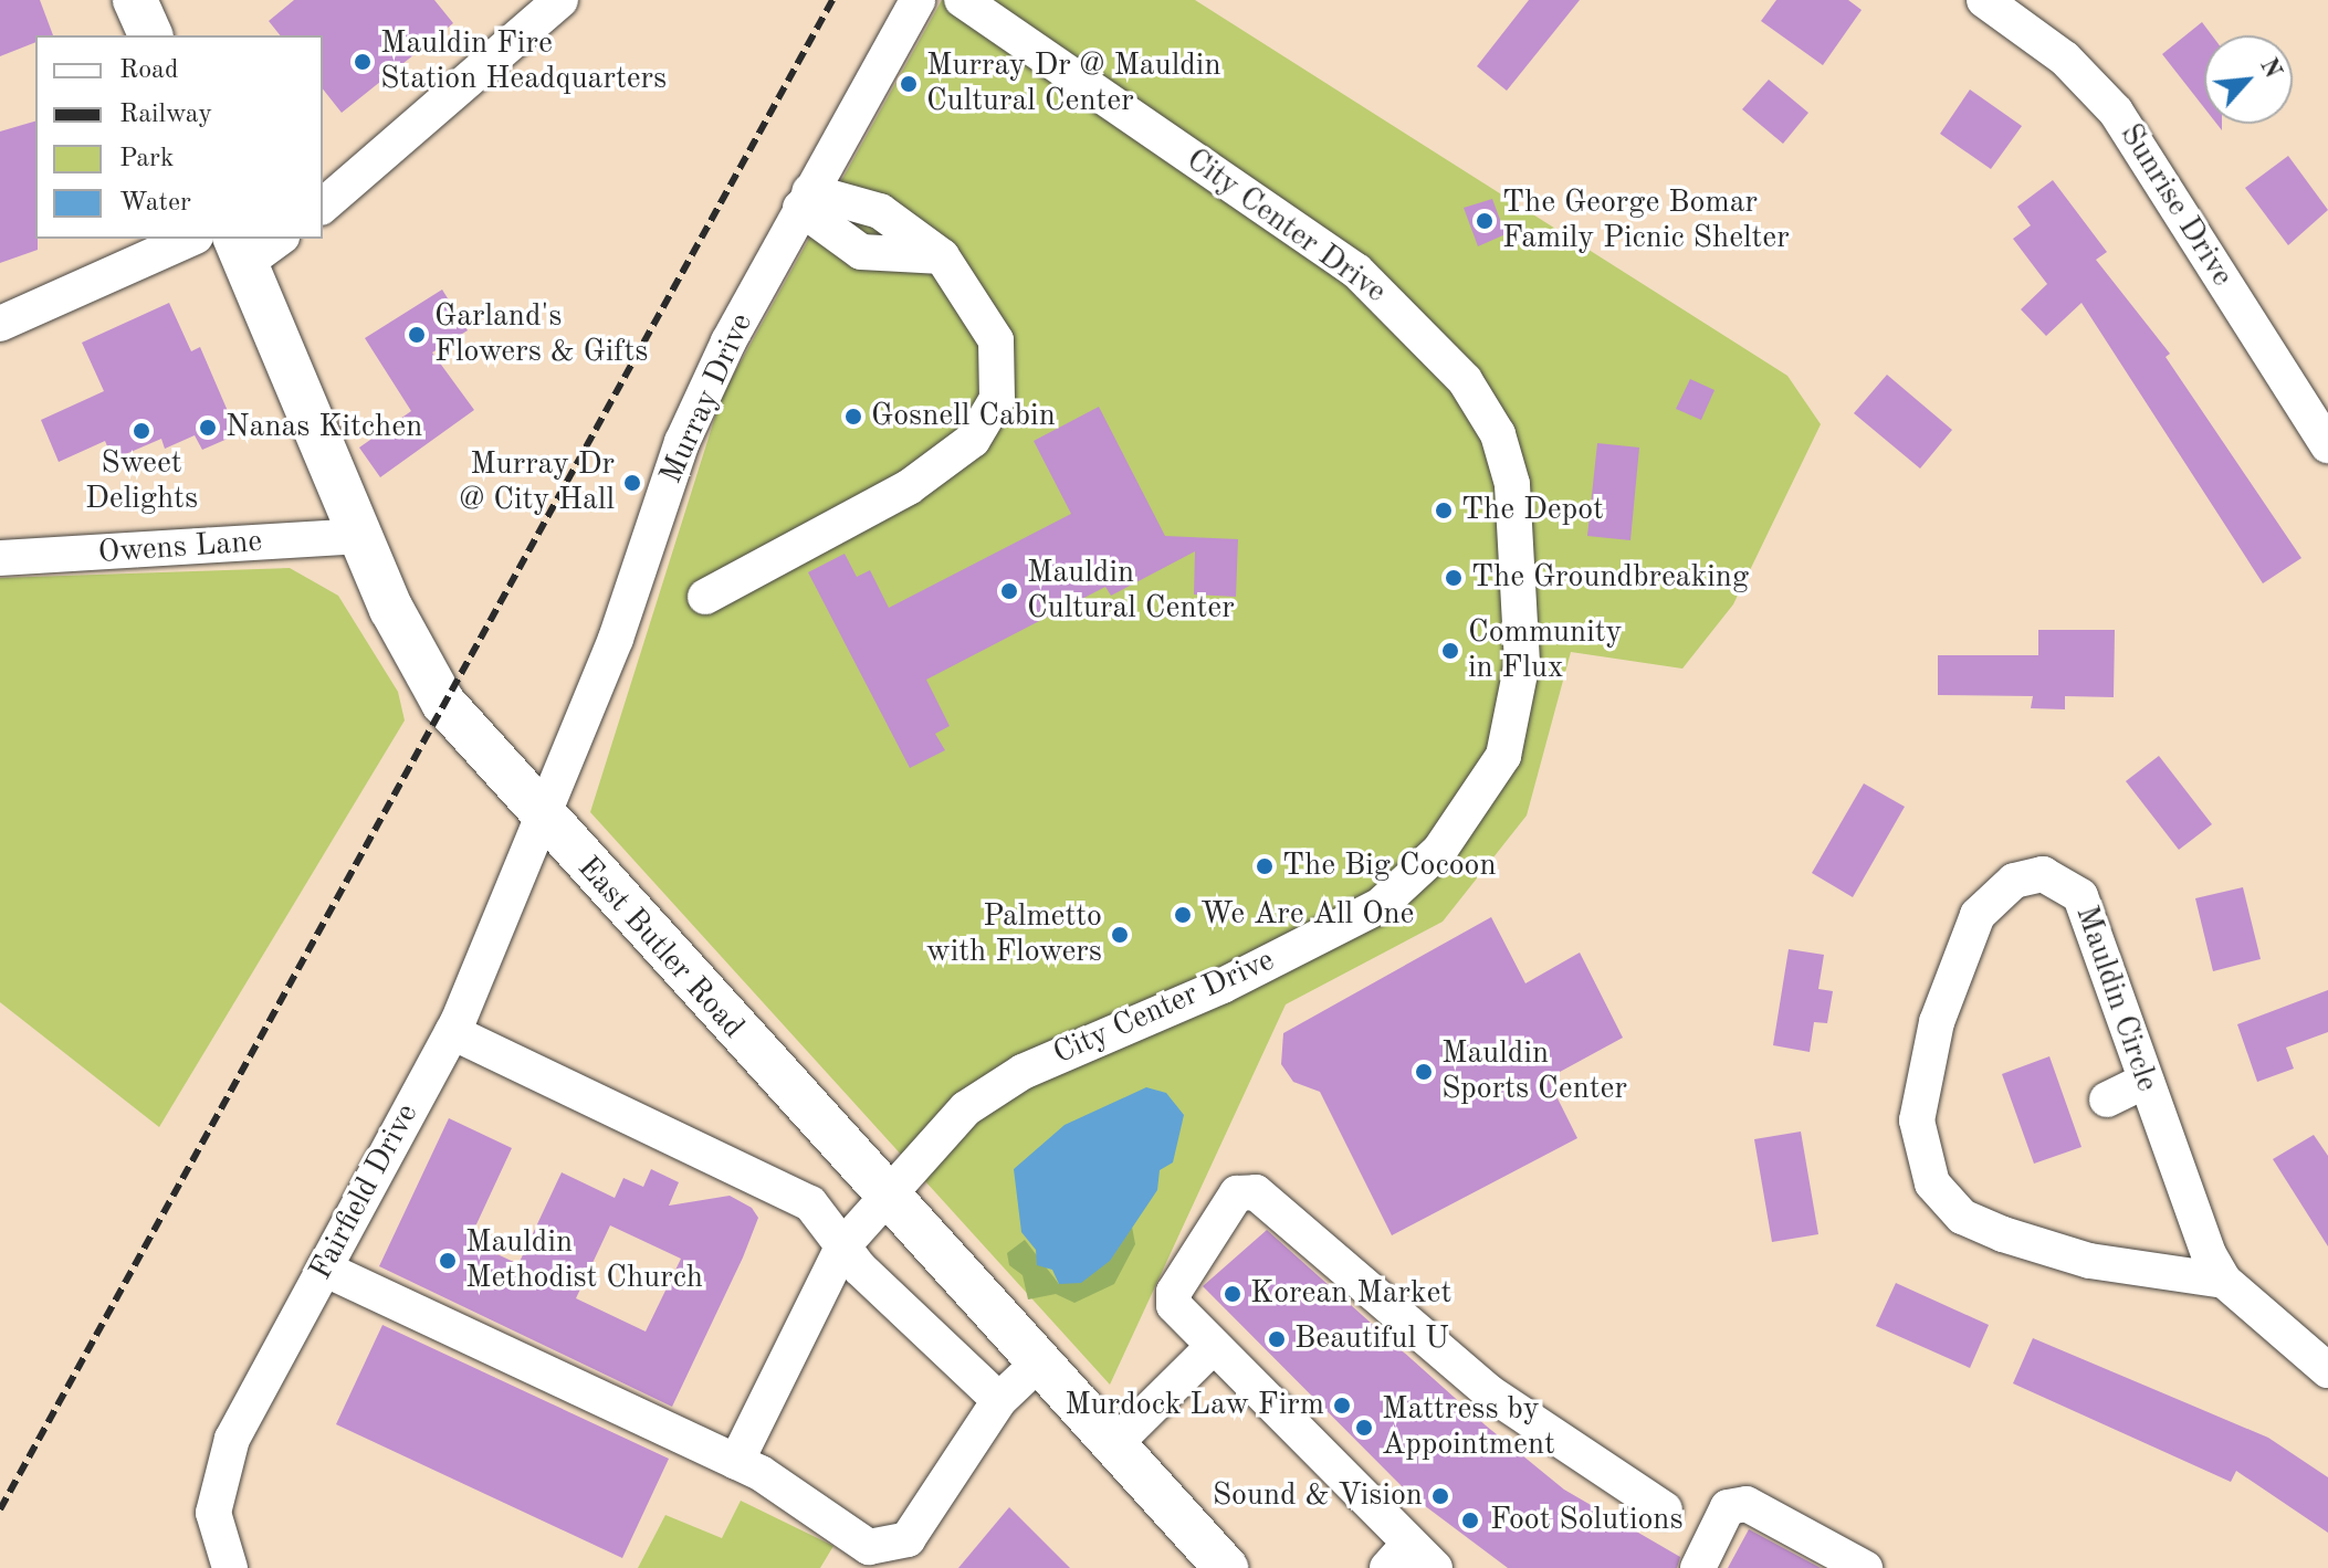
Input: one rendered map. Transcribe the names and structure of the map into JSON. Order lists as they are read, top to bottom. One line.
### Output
{"streets":{"main road":["East Butler Road"],"street":["Sunrise Drive","City Center Drive","Murray Drive","Owens Lane","Mauldin Circle","Fairfield Drive"]},"crossings":[["City Center Drive","East Butler Road"],["Murray Drive","East Butler Road"],["Murray Drive","Fairfield Drive"],["Owens Lane","East Butler Road"],["East Butler Road","Fairfield Drive"]],"places":["Mauldin Fire Station Headquarters","Murray Dr @ Mauldin Cultural Center","The George Bomar Family Picnic Shelter","Garland's Flowers & Gifts","Gosnell Cabin","Nanas Kitchen","Sweet Delights","Murray Dr @ City Hall","The Depot","The Groundbreaking","Mauldin Cultural Center","Community in Flux","The Big Cocoon","We Are All One","Palmetto with Flowers","Mauldin Sports Center","Mauldin Methodist Church","Korean Market","Beautiful U","Murdock Law Firm","Mattress by Appointment","Sound & Vision","Foot Solutions"],"legend":["Road","Railway","Park","Water"],"north":"top right"}
